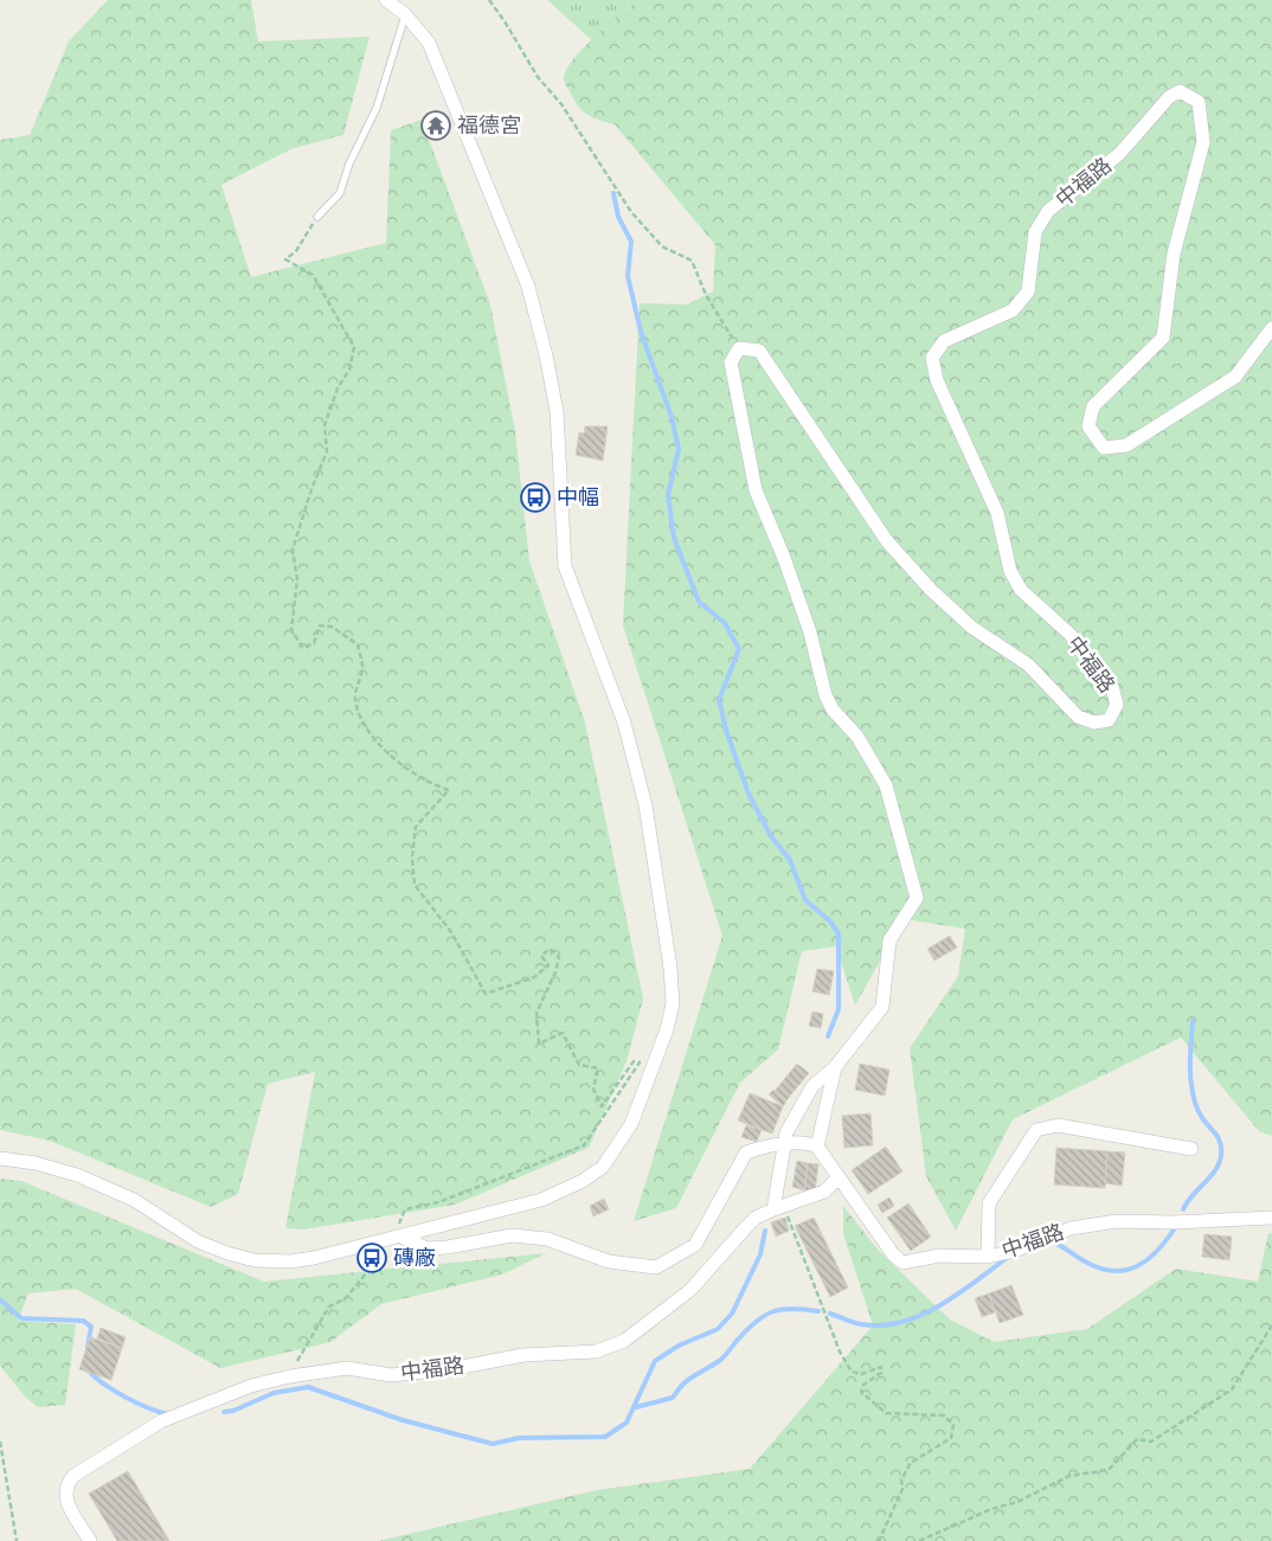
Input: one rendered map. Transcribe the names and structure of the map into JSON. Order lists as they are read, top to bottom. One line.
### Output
{"streets":{"street":["中福路"]},"places":{"temple":["福德宮"],"bus stop":["中幅","磚廠"]}}
